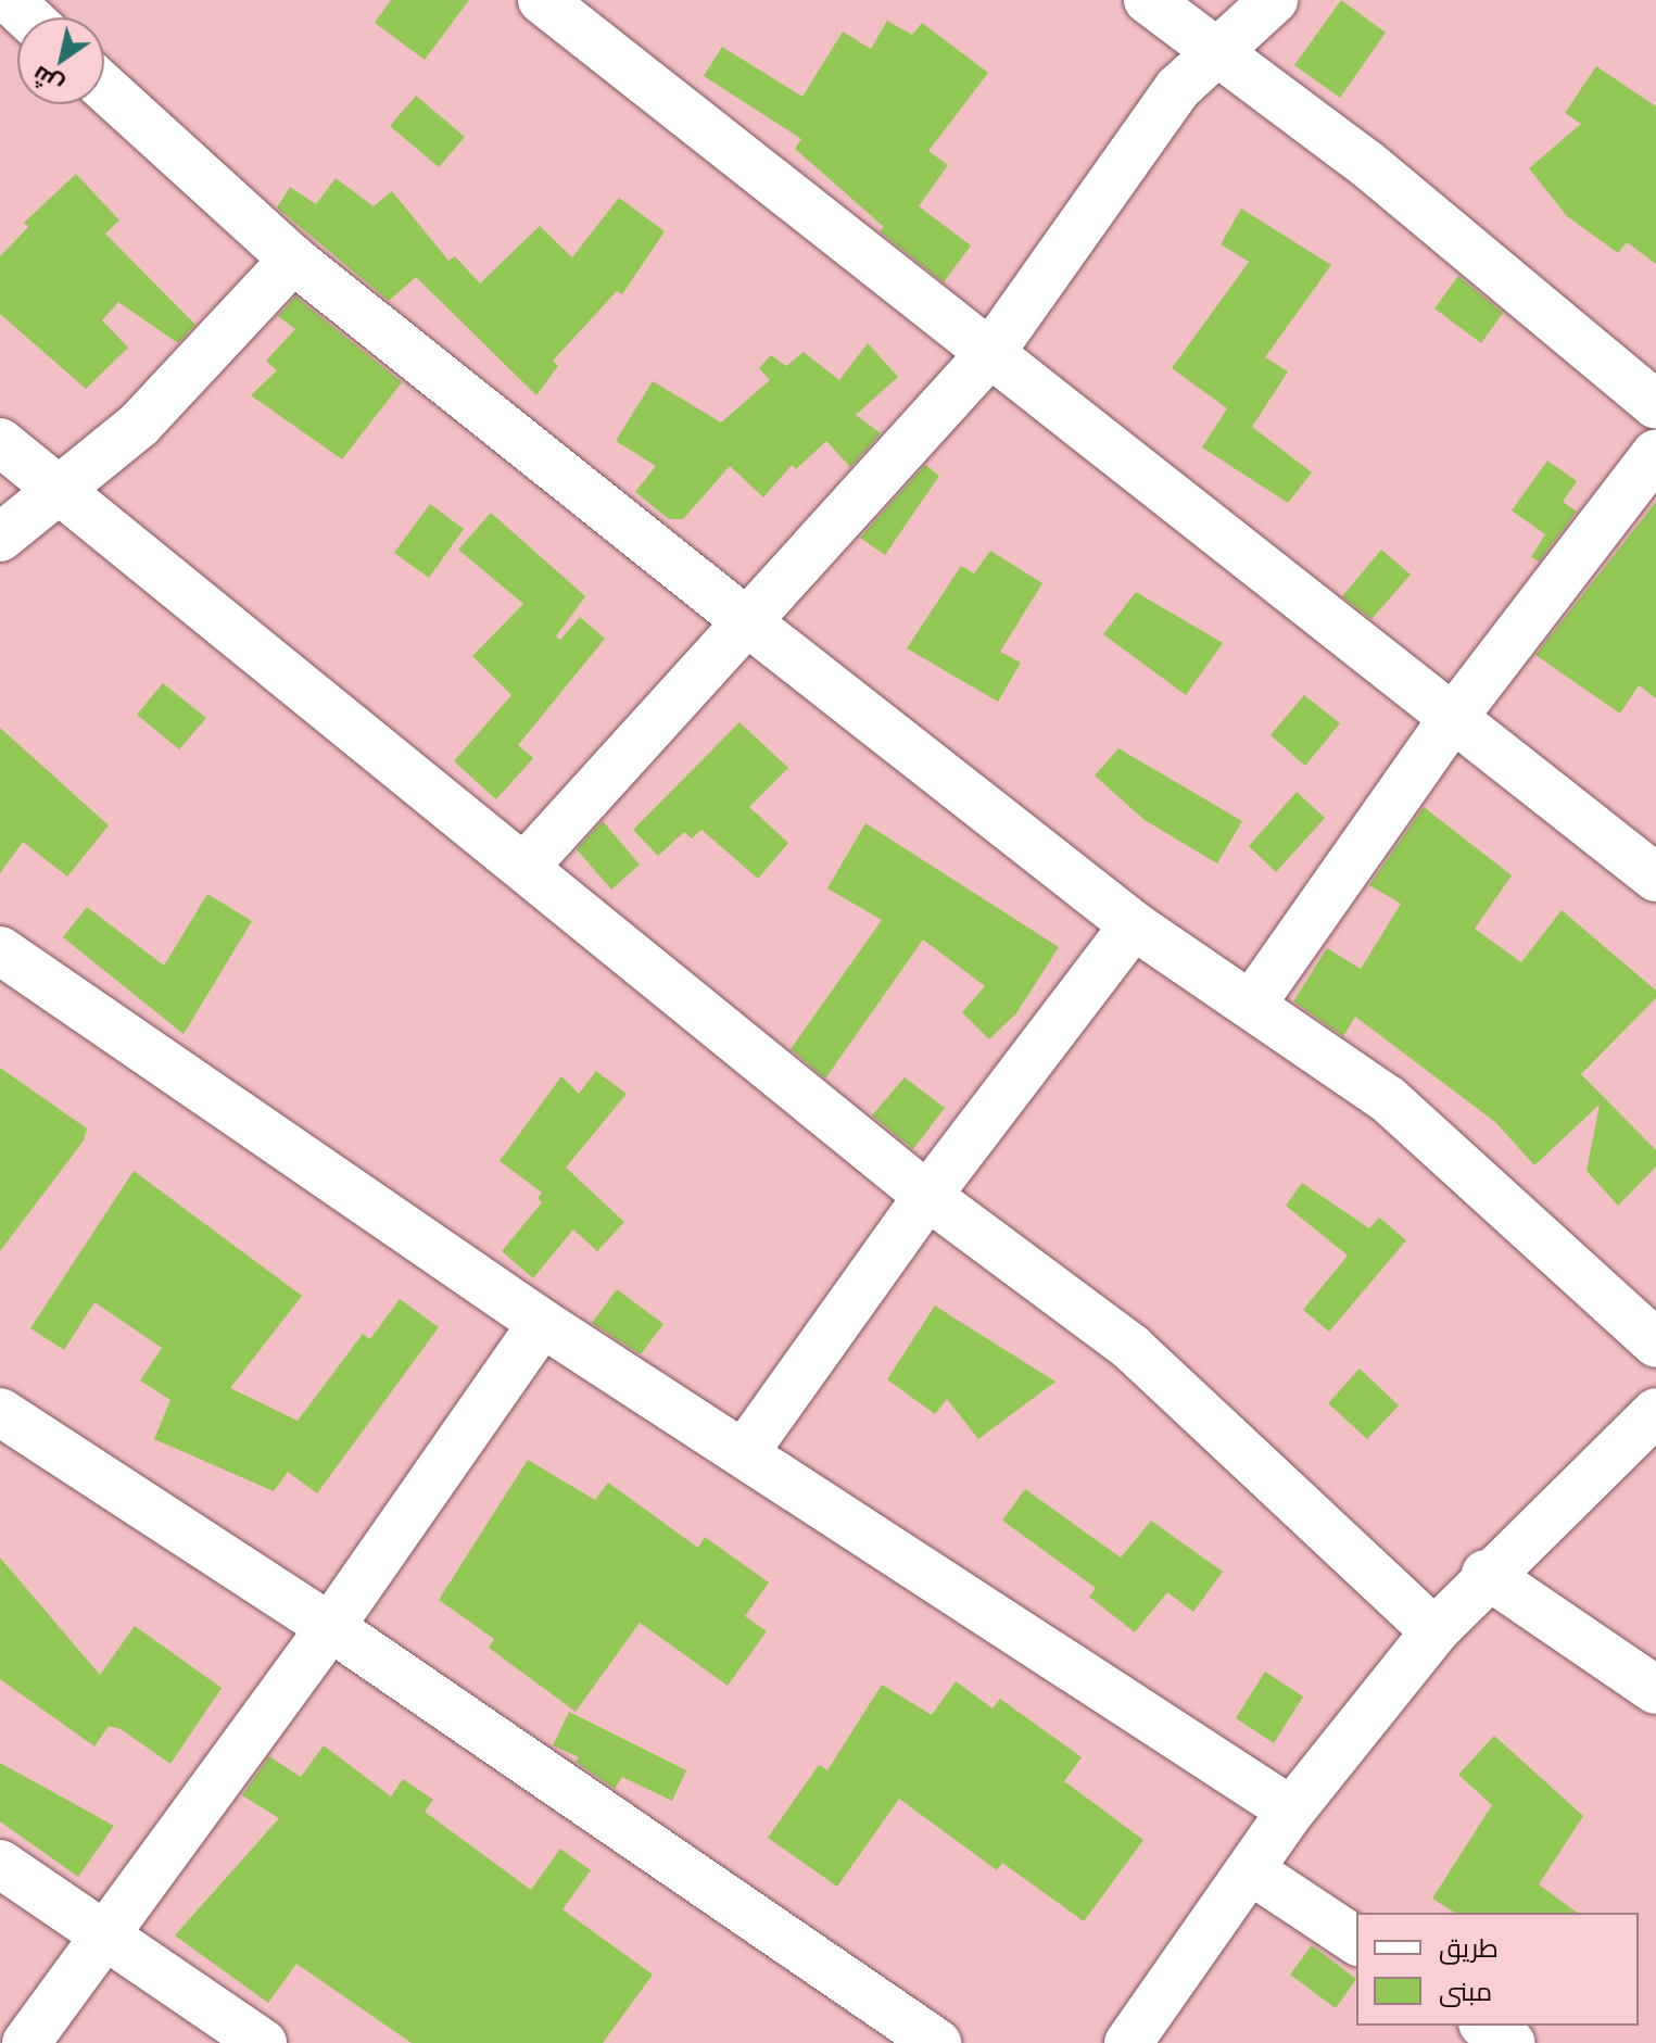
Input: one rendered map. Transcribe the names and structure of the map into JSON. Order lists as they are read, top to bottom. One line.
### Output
{"legend":["طريق","مبنى"],"north":"bottom left"}
